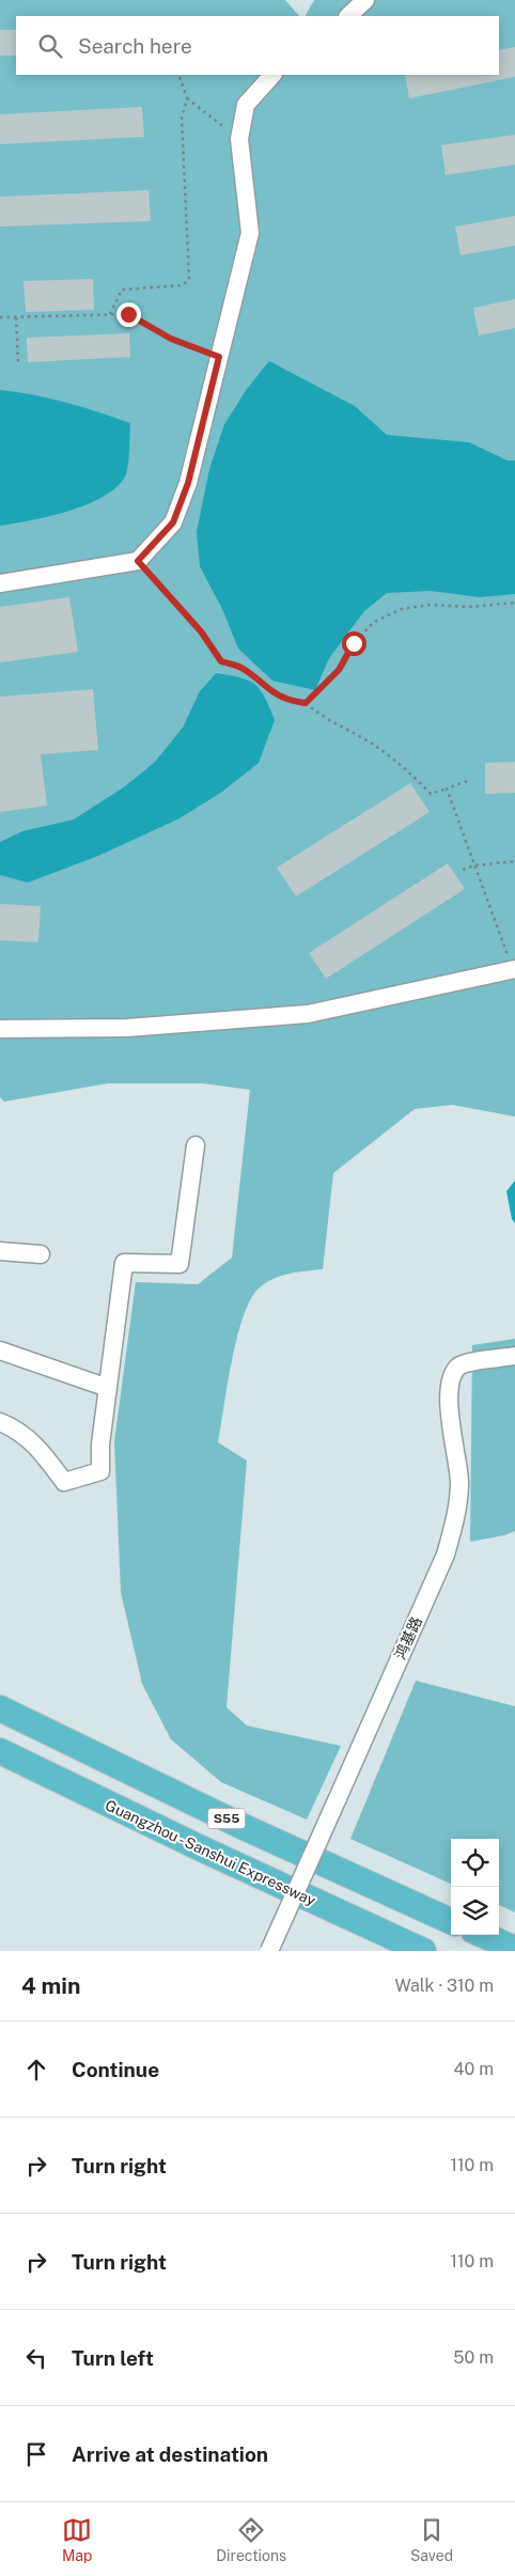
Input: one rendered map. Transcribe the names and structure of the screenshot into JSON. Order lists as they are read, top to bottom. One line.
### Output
{"streets":{"highway":["S55","Guangzhou - Sanshui Expressway"],"street":["鸿基路"]},"page":{"search":"Search here","heading":["4 min","Walk · 310 m"],"list":[["Continue","40 m"],["Turn right","110 m"],["Turn right","110 m"],["Turn left","50 m"],"Arrive at destination"],"nav":["Map","Directions","Saved"]}}
